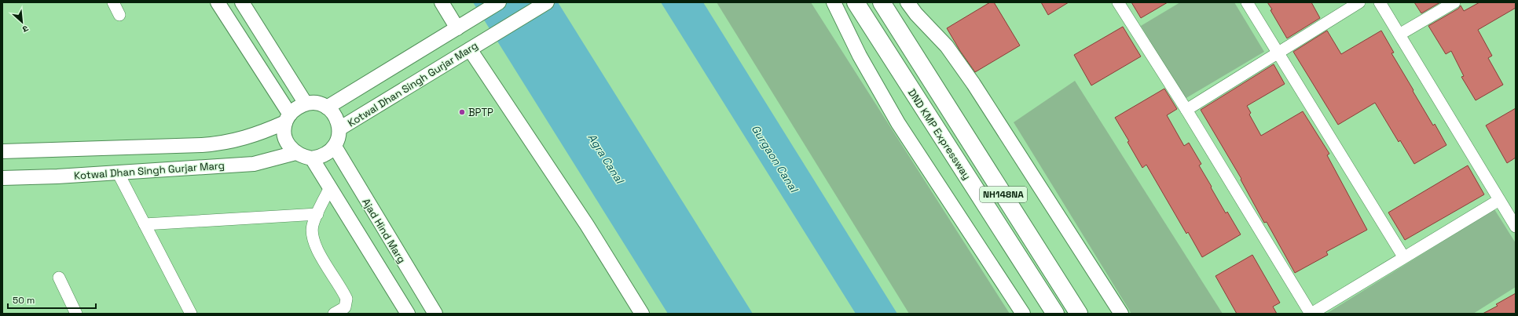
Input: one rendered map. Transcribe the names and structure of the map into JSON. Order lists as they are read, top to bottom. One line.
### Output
{"streets":{"highway":["DND KMP Expressway","NH148NA"],"street":["Kotwal Dhan Singh Gurjar Marg","Ajad Hind Marg"]},"crossings":[["Kotwal Dhan Singh Gurjar Marg","Ajad Hind Marg"]],"water":["Agra Canal","Gurgaon Canal"],"places":["BPTP"],"scale_bar":"50 m","north":"bottom right"}
